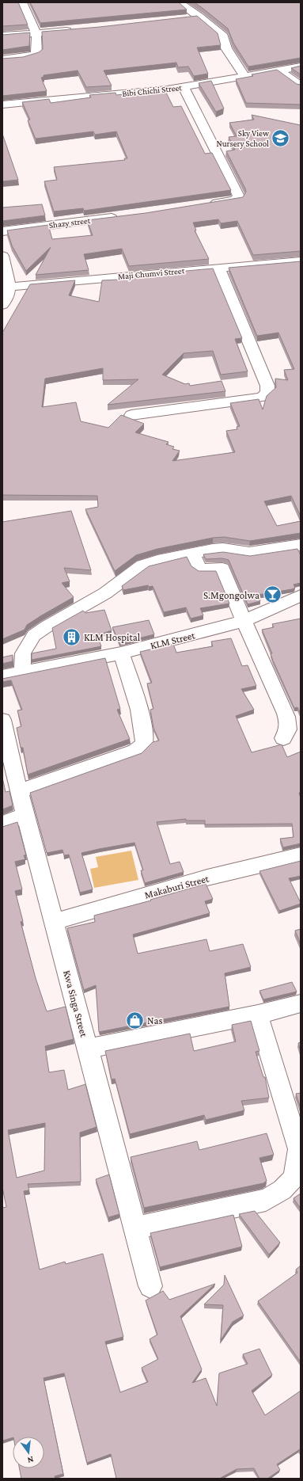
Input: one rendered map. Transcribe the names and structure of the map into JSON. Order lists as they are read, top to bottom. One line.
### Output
{"streets":{"street":["Bibi Chichi Street","Shazy street","Maji Chumvi Street","KLM Street","Makaburi Street","Kwa Singa Street"]},"crossings":[["Makaburi Street","Kwa Singa Street"]],"places":{"school or university":["Sky View Nursery School"],"bar":["S.Mgongolwa"],"building":["KLM Hospital"],"shop":["Nas"]},"north":"bottom"}
